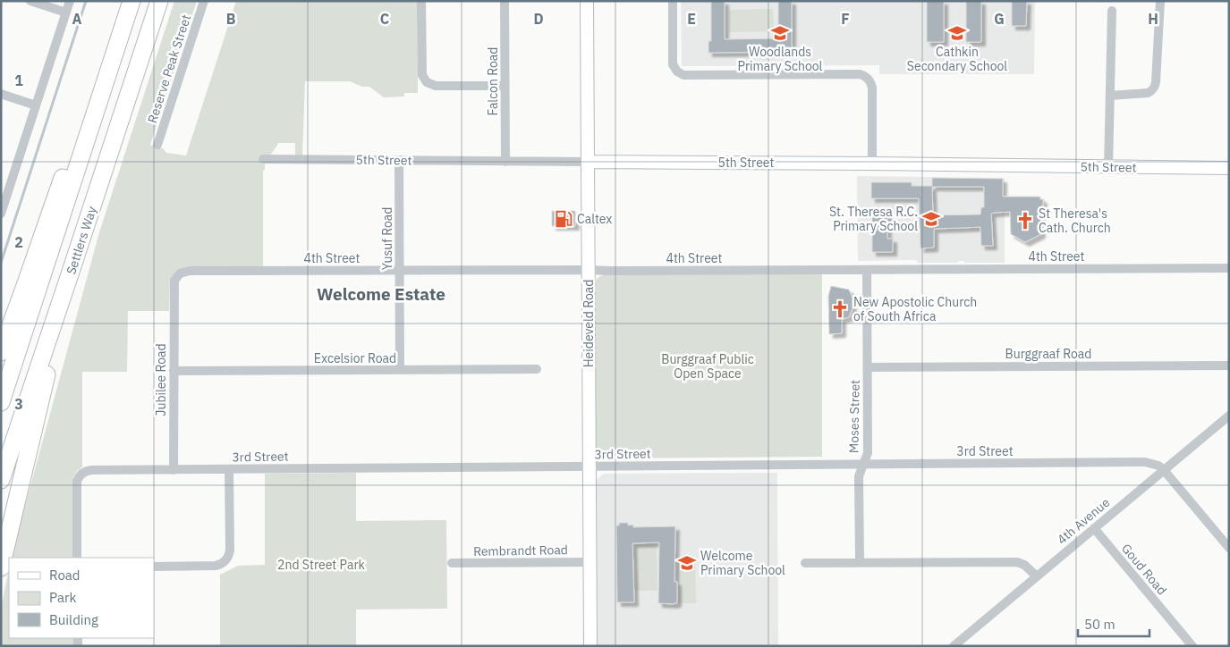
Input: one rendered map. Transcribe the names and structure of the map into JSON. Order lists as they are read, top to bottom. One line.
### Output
{"streets":{"highway":["Settlers Way"],"street":["Reserve Peak Street","Falcon Road","5th Street","Yusuf Road","4th Street","Heideveld Road","Burggraaf Road","Excelsior Road","Jubilee Road","Moses Street","3rd Street","4th Avenue","Rembrandt Road","Goud Road"]},"crossings":[["Falcon Road","5th Street"],["5th Street","Yusuf Road"],["5th Street","Heideveld Road"],["Yusuf Road","4th Street"],["Yusuf Road","Excelsior Road"],["4th Street","Heideveld Road"],["4th Street","Jubilee Road"],["4th Street","Moses Street"],["Heideveld Road","3rd Street"],["Heideveld Road","Rembrandt Road"],["Burggraaf Road","Moses Street"],["Excelsior Road","Jubilee Road"],["Jubilee Road","3rd Street"],["Moses Street","3rd Street"],["3rd Street","4th Avenue"],["4th Avenue","Goud Road"]],"districts":["Welcome Estate"],"parks":["Burggraaf Public Open Space","2nd Street Park"],"places":{"school or university":["Woodlands Primary School","Cathkin Secondary School","St. Theresa R.C. Primary School","Welcome Primary School"],"fuel station":["Caltex"],"church":["St Theresa's Cath. Church","New Apostolic Church of South Africa"]},"legend":["Road","Park","Building"],"scale_bar":"50 m","grid":{"columns":["A","B","C","D","E","F","G","H"],"rows":["1","2","3"]}}
